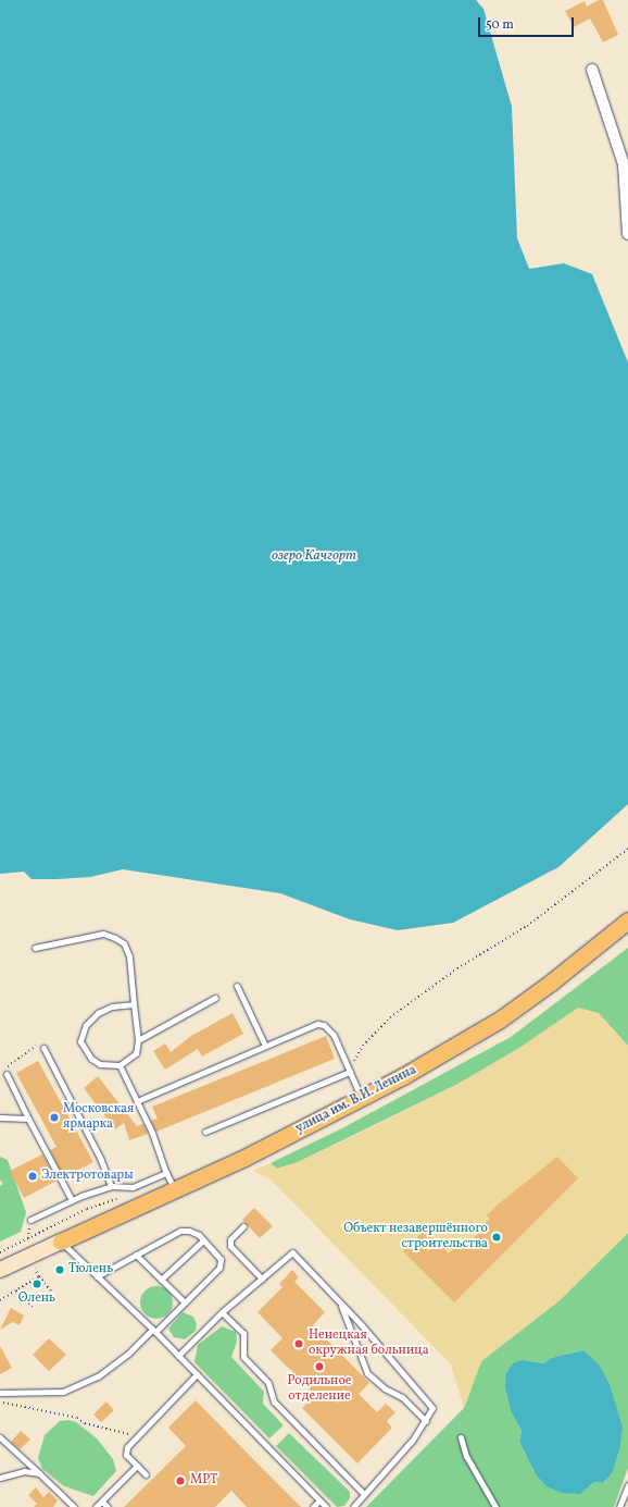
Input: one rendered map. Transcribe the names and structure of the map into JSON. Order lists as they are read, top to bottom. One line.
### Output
{"streets":{"main road":["улица им. В.И. Ленина"]},"water":["озеро Качгорт"],"places":["Московская ярмарка","Электротовары","Объект незавершённого строительства","Тюлень","Олень","Ненецкая окружная больница","Родильное отделение","МРТ"],"scale_bar":"50 m"}
